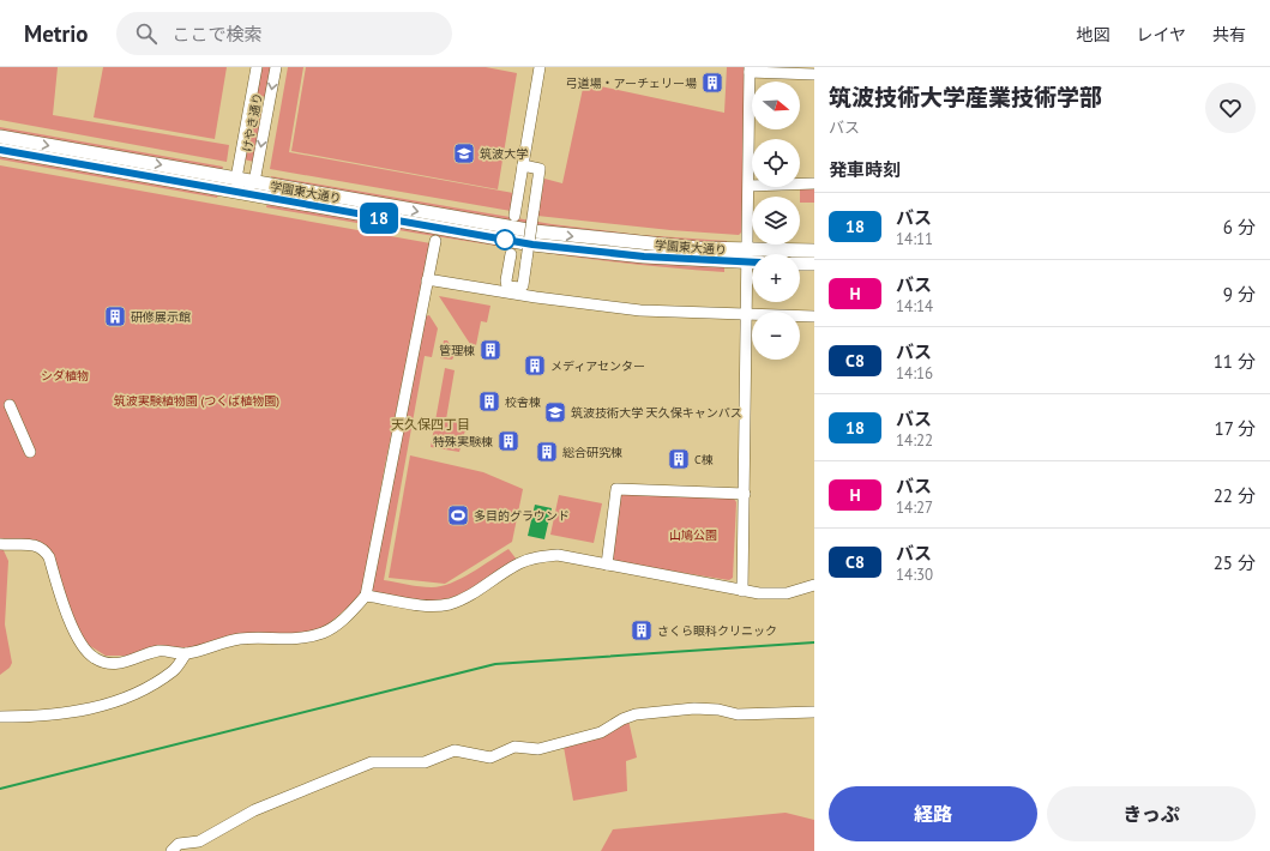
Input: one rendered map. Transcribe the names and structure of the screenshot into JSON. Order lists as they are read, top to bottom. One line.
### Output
{"streets":{"main road":["学園東大通り"],"street":["けやき通り"]},"crossings":[["けやき通り","学園東大通り"]],"districts":["天久保四丁目"],"parks":["シダ植物","筑波実験植物園 (つくば植物園)","山鳩公園"],"places":{"building":["弓道場・アーチェリー場","研修展示館","管理棟","メディアセンター","校舎棟","特殊実験棟","総合研究棟","C棟","さくら眼科クリニック"],"school or university":["筑波大学","筑波技術大学 天久保キャンパス"],"sports":["多目的グラウンド"]},"lines":["bus line 18"],"north":"right","page":{"header":"Metrio","search":"ここで検索","nav":["地図","レイヤ","共有"],"on_map":"18","heading":[["筑波技術大学産業技術学部","バス"],"発車時刻"],"map_buttons":["+","−"],"list":[{"mark":"18","name":"バス","note":"14:11","value":"6 分"},{"mark":"H","name":"バス","note":"14:14","value":"9 分"},{"mark":"C8","name":"バス","note":"14:16","value":"11 分"},{"mark":"18","name":"バス","note":"14:22","value":"17 分"},{"mark":"H","name":"バス","note":"14:27","value":"22 分"},{"mark":"C8","name":"バス","note":"14:30","value":"25 分"}],"buttons":["経路","きっぷ"]}}
